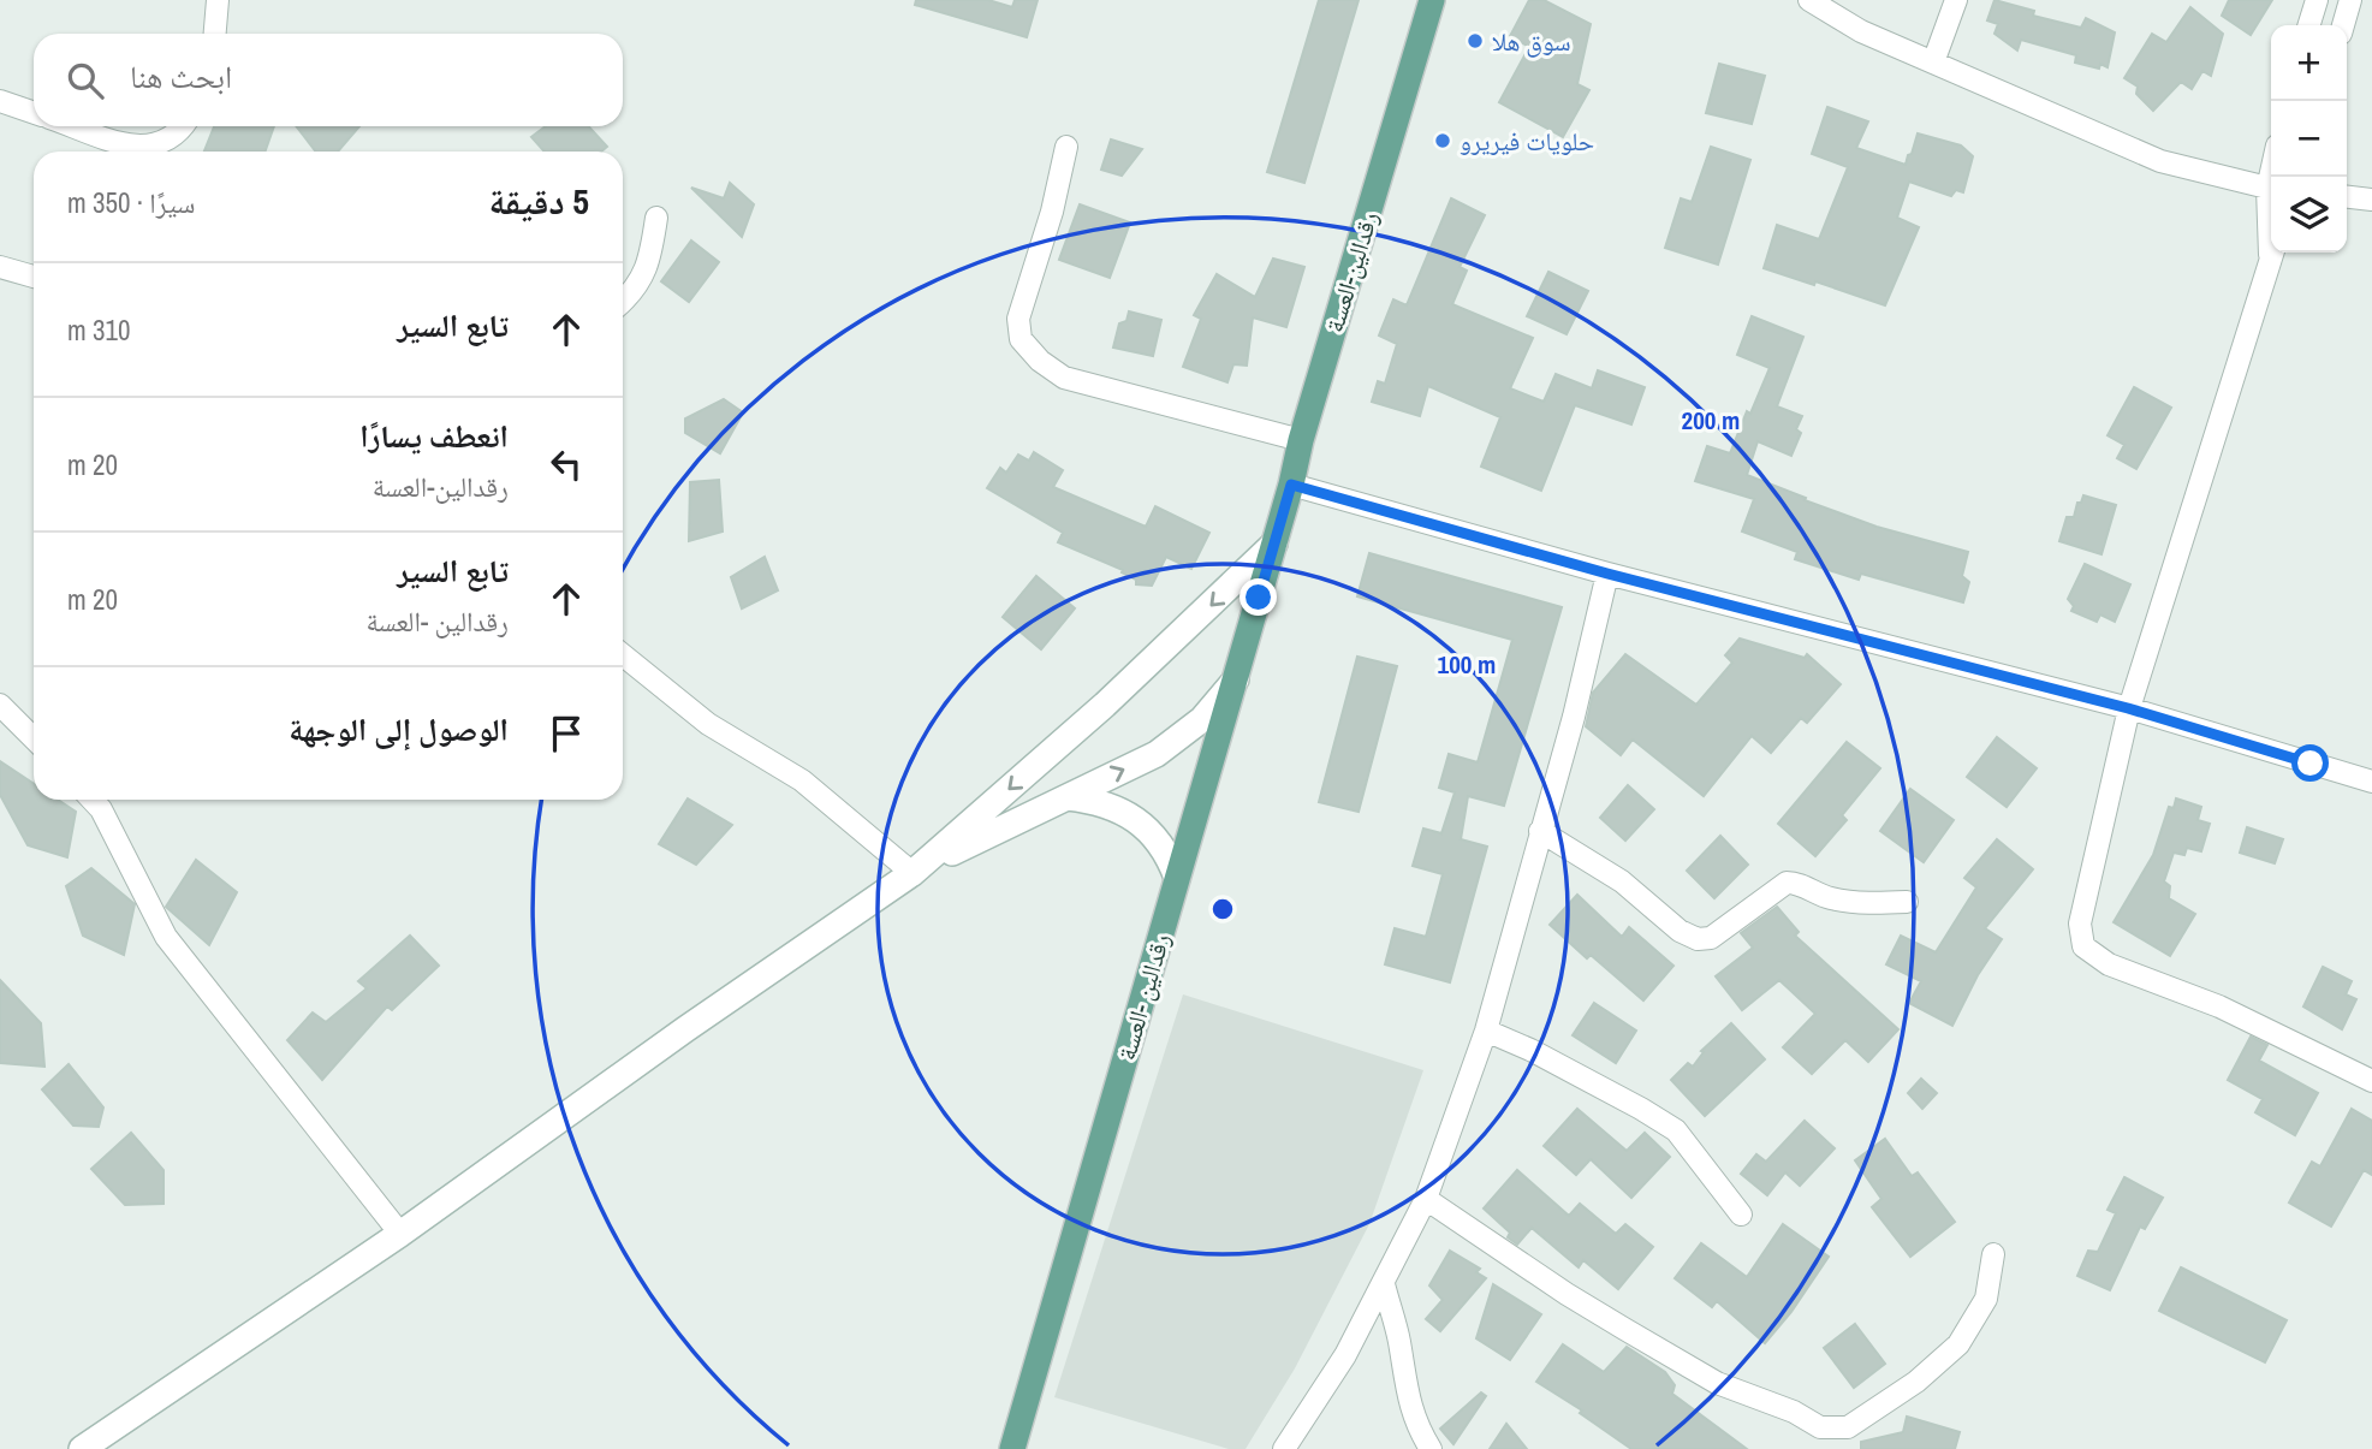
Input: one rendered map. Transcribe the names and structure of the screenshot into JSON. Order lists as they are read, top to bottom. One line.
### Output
{"streets":{"main road":["رقدالين-العسة","رقدالين -العسة"]},"crossings":[["رقدالين-العسة","رقدالين -العسة"]],"places":["سوق هلا","حلويات فيريرو"],"page":{"map_buttons":["+","−"],"search":"ابحث هنا","heading":["5 دقيقة","سيرًا · 350 m"],"list":[["تابع السير","310 m"],["انعطف يسارًا","رقدالين-العسة","20 m"],["تابع السير","رقدالين -العسة","20 m"],"الوصول إلى الوجهة"]},"rings":["200 m","100 m"]}
